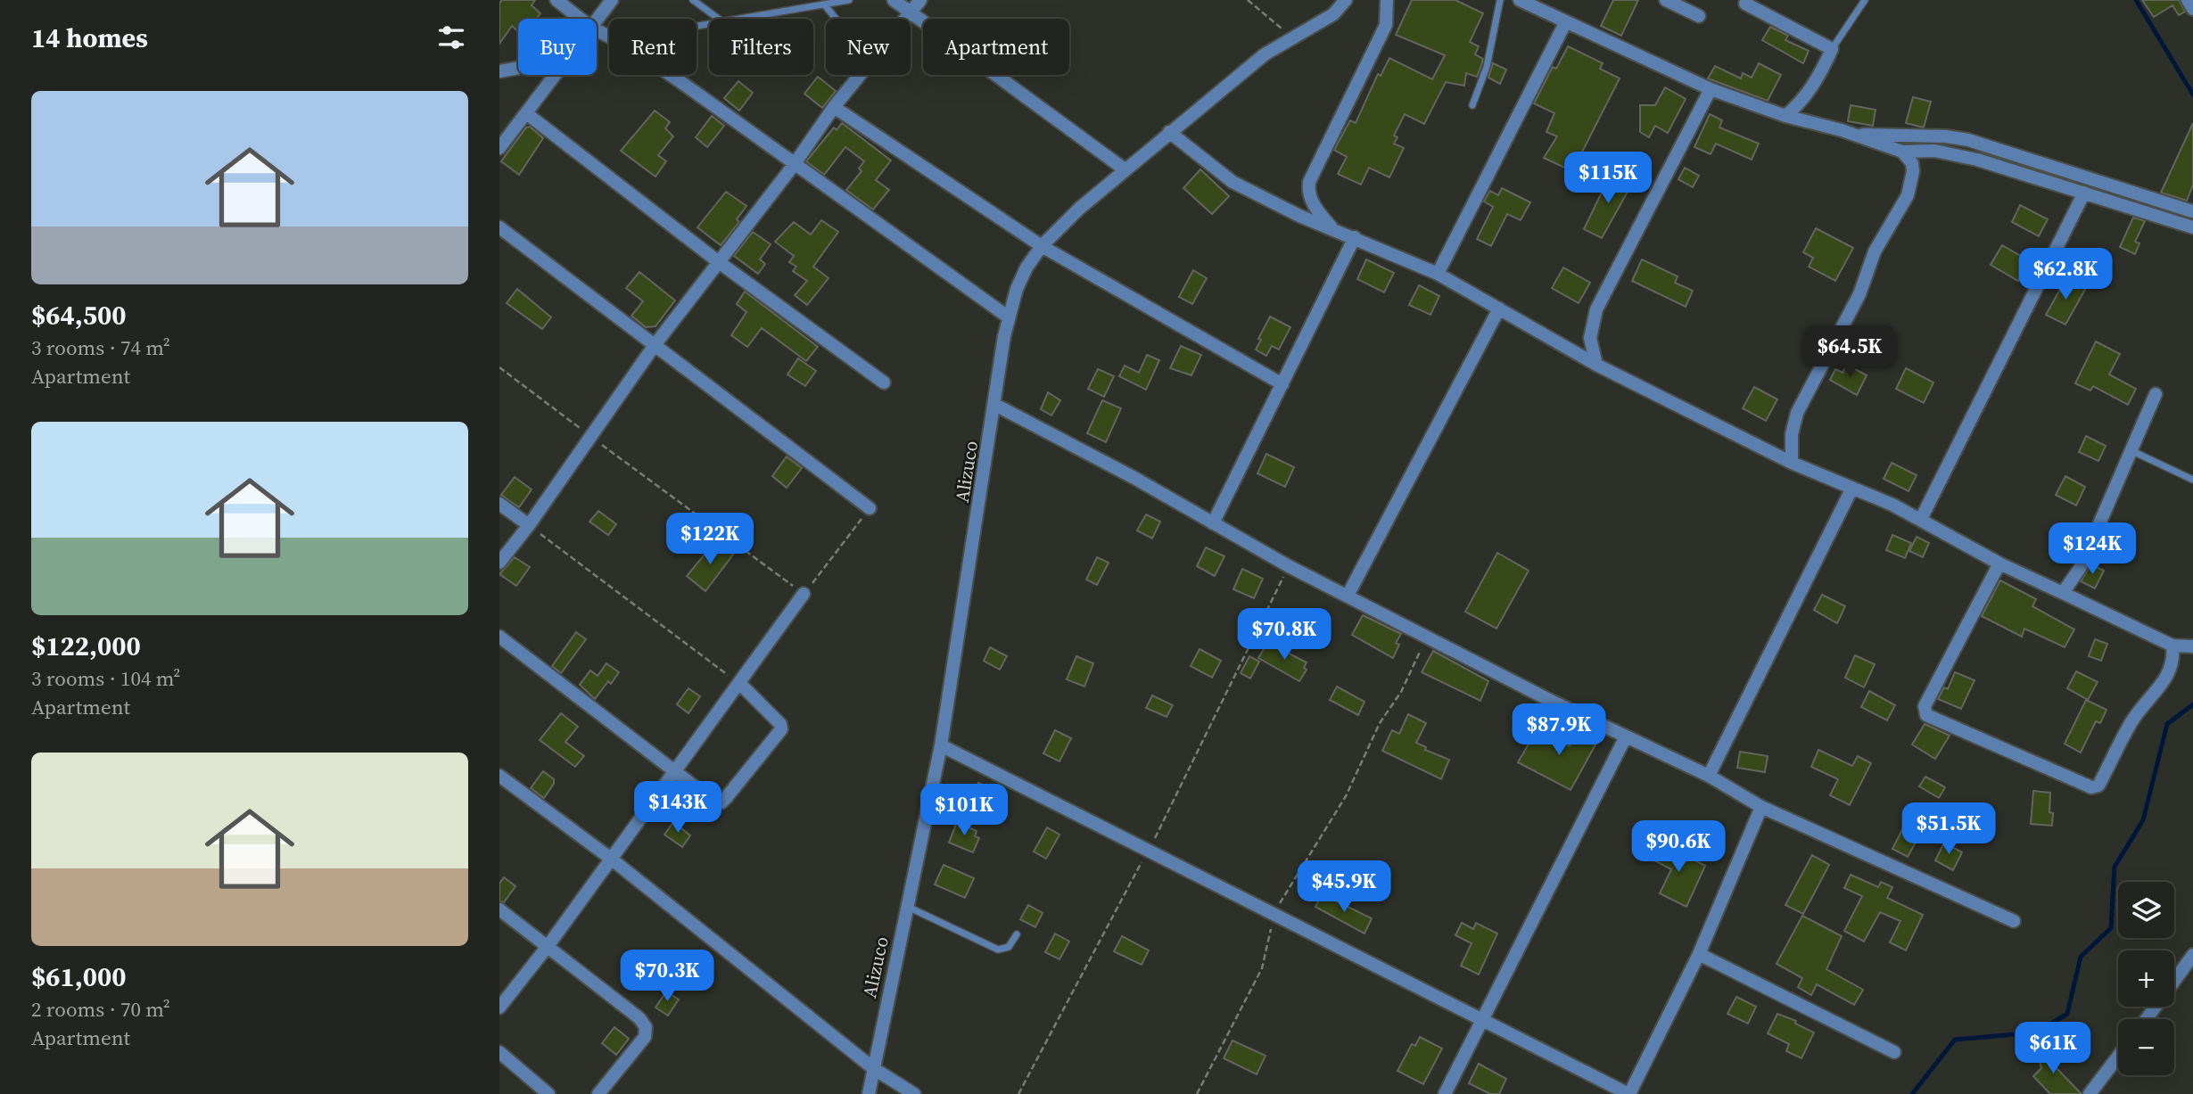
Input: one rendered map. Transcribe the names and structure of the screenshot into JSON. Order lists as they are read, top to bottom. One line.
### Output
{"streets":{"street":["Alizuco"]},"page":{"heading":"14 homes","chip":["Buy","Rent","Filters","New","Apartment"],"list":[{"name":"$64,500","note":"3 rooms · 74 m² · Apartment"},{"name":"$122,000","note":"3 rooms · 104 m² · Apartment"},{"name":"$61,000","note":"2 rooms · 70 m² · Apartment"}],"price":["$115K","$62.8K","$64.5K","$122K","$124K","$70.8K","$87.9K","$143K","$101K","$51.5K","$90.6K","$45.9K","$70.3K","$61K"],"map_buttons":["+","−"]}}
